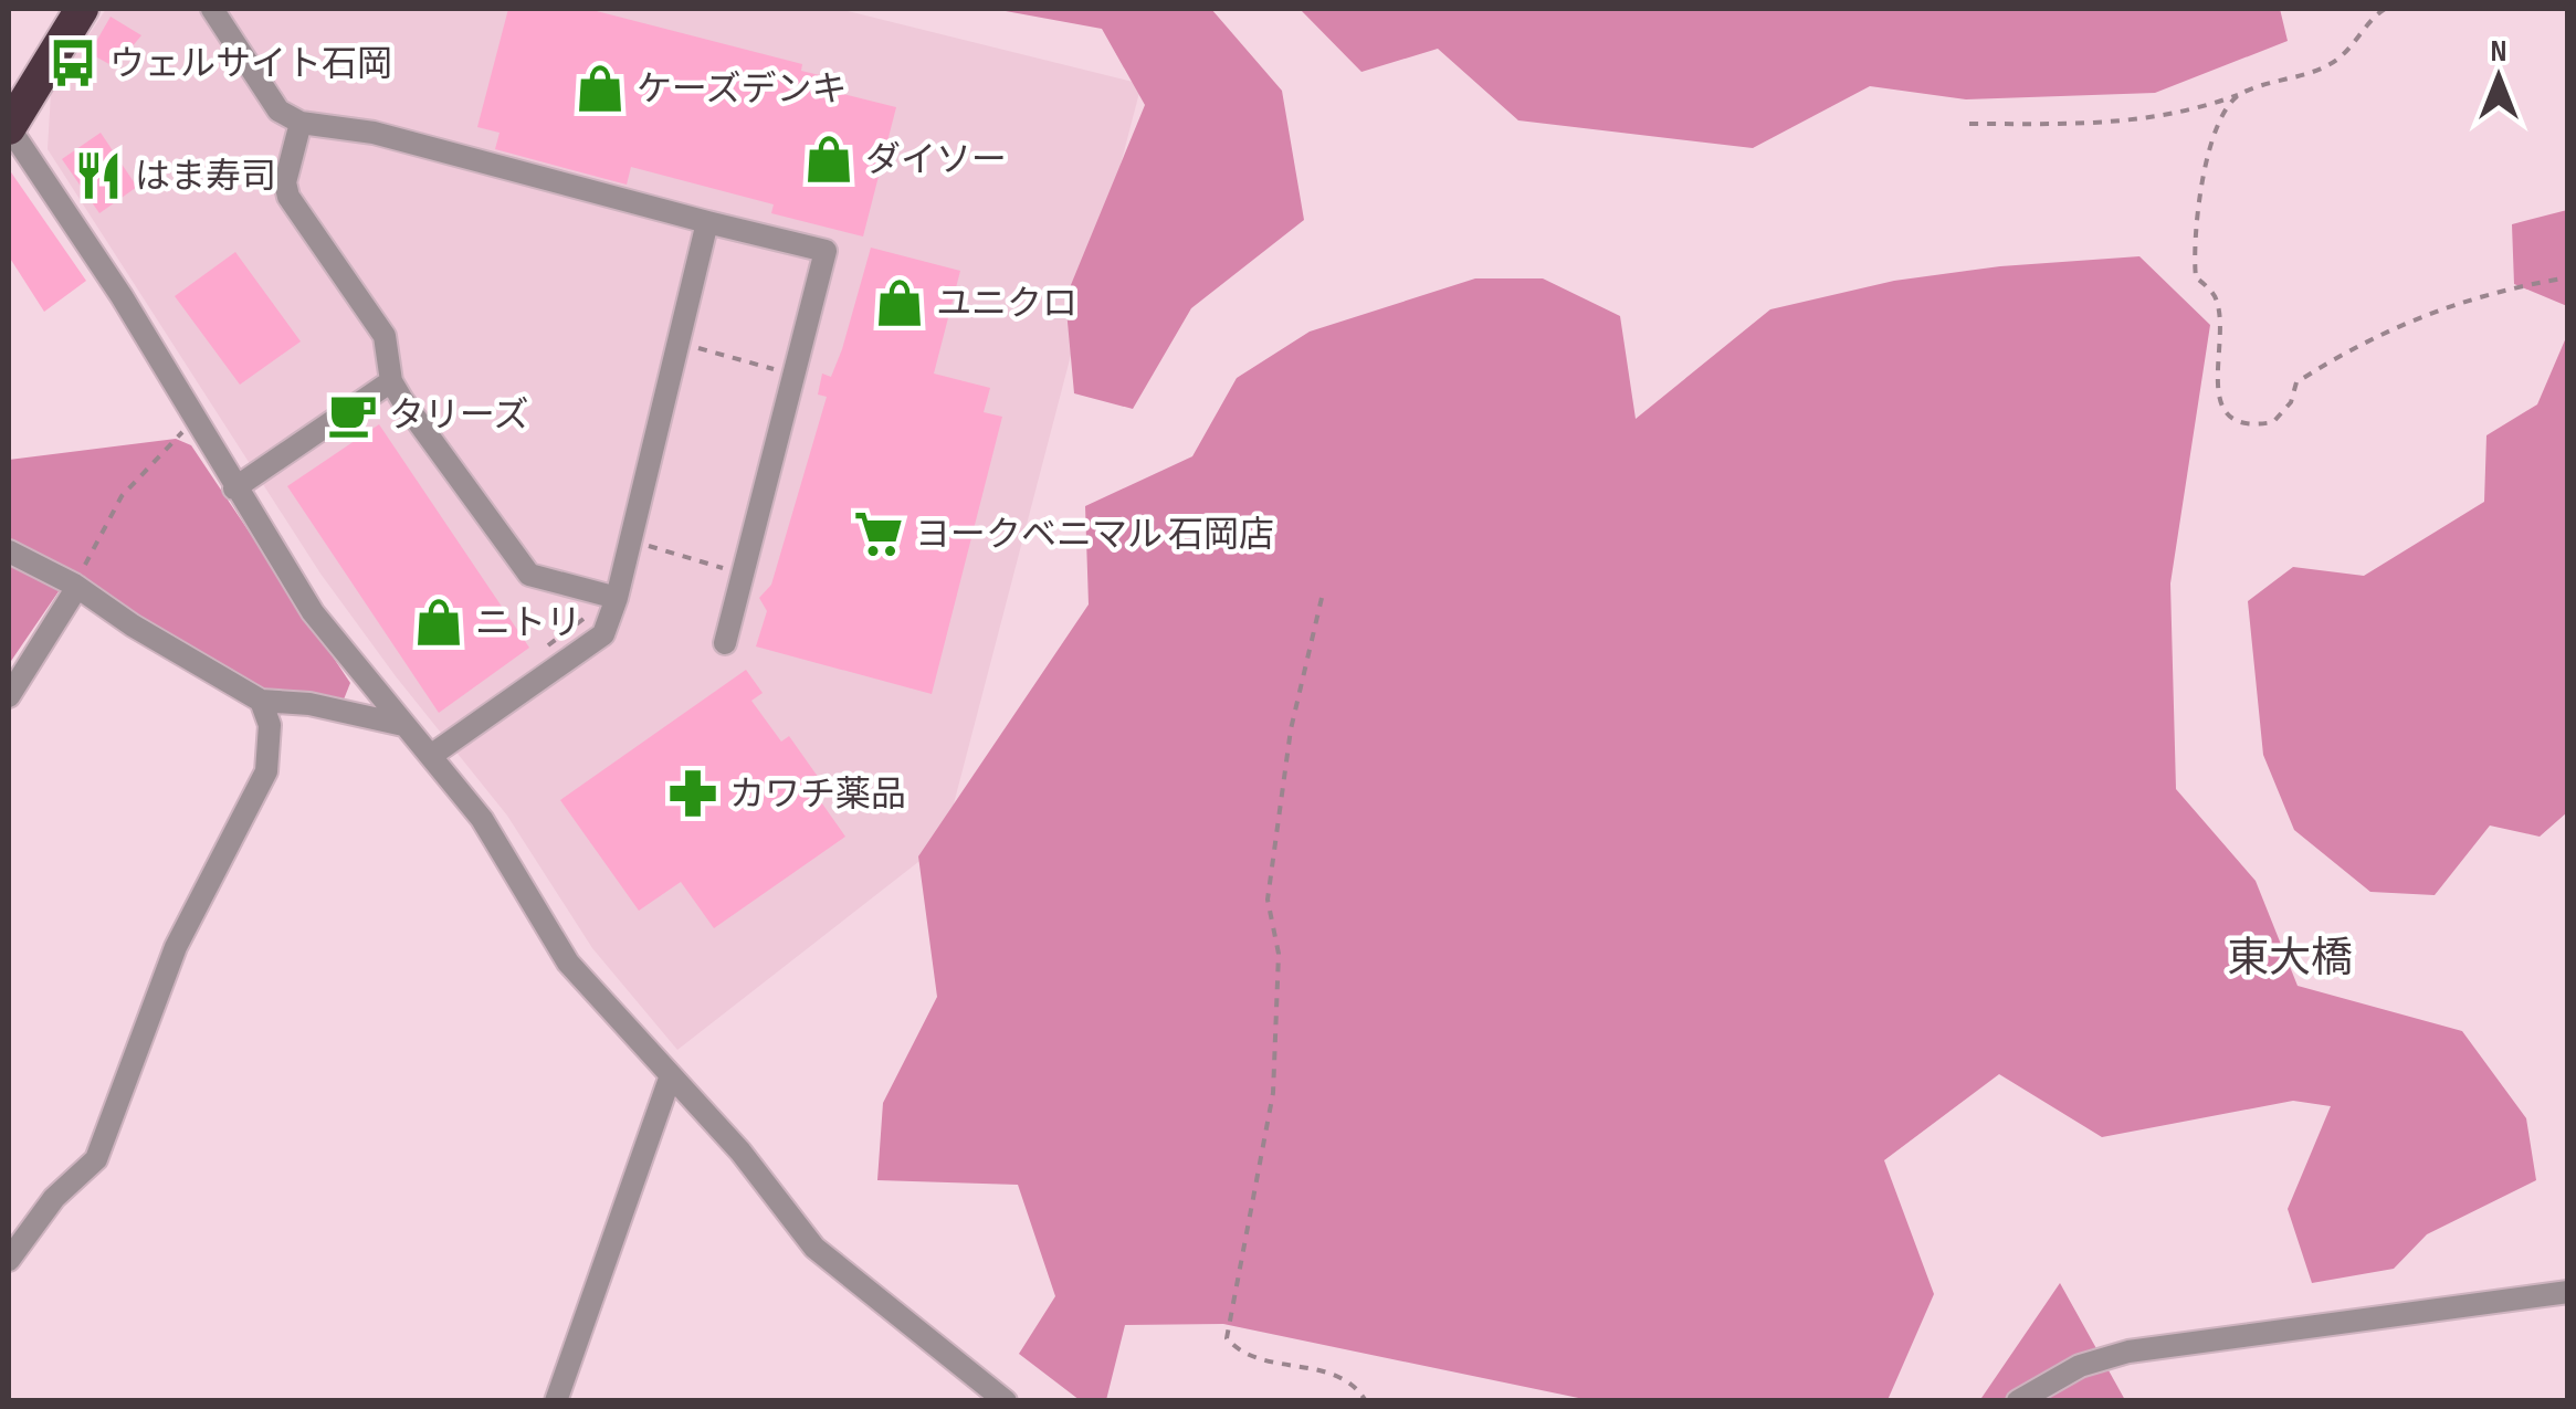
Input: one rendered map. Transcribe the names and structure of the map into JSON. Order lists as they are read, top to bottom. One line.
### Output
{"districts":["東大橋"],"places":{"bus stop":["ウェルサイト石岡"],"shop":["ケーズデンキ","ダイソー","ユニクロ","ニトリ"],"restaurant":["はま寿司"],"cafe":["タリーズ"],"supermarket":["ヨークベニマル 石岡店"],"pharmacy":["カワチ薬品"]},"north":"top"}
